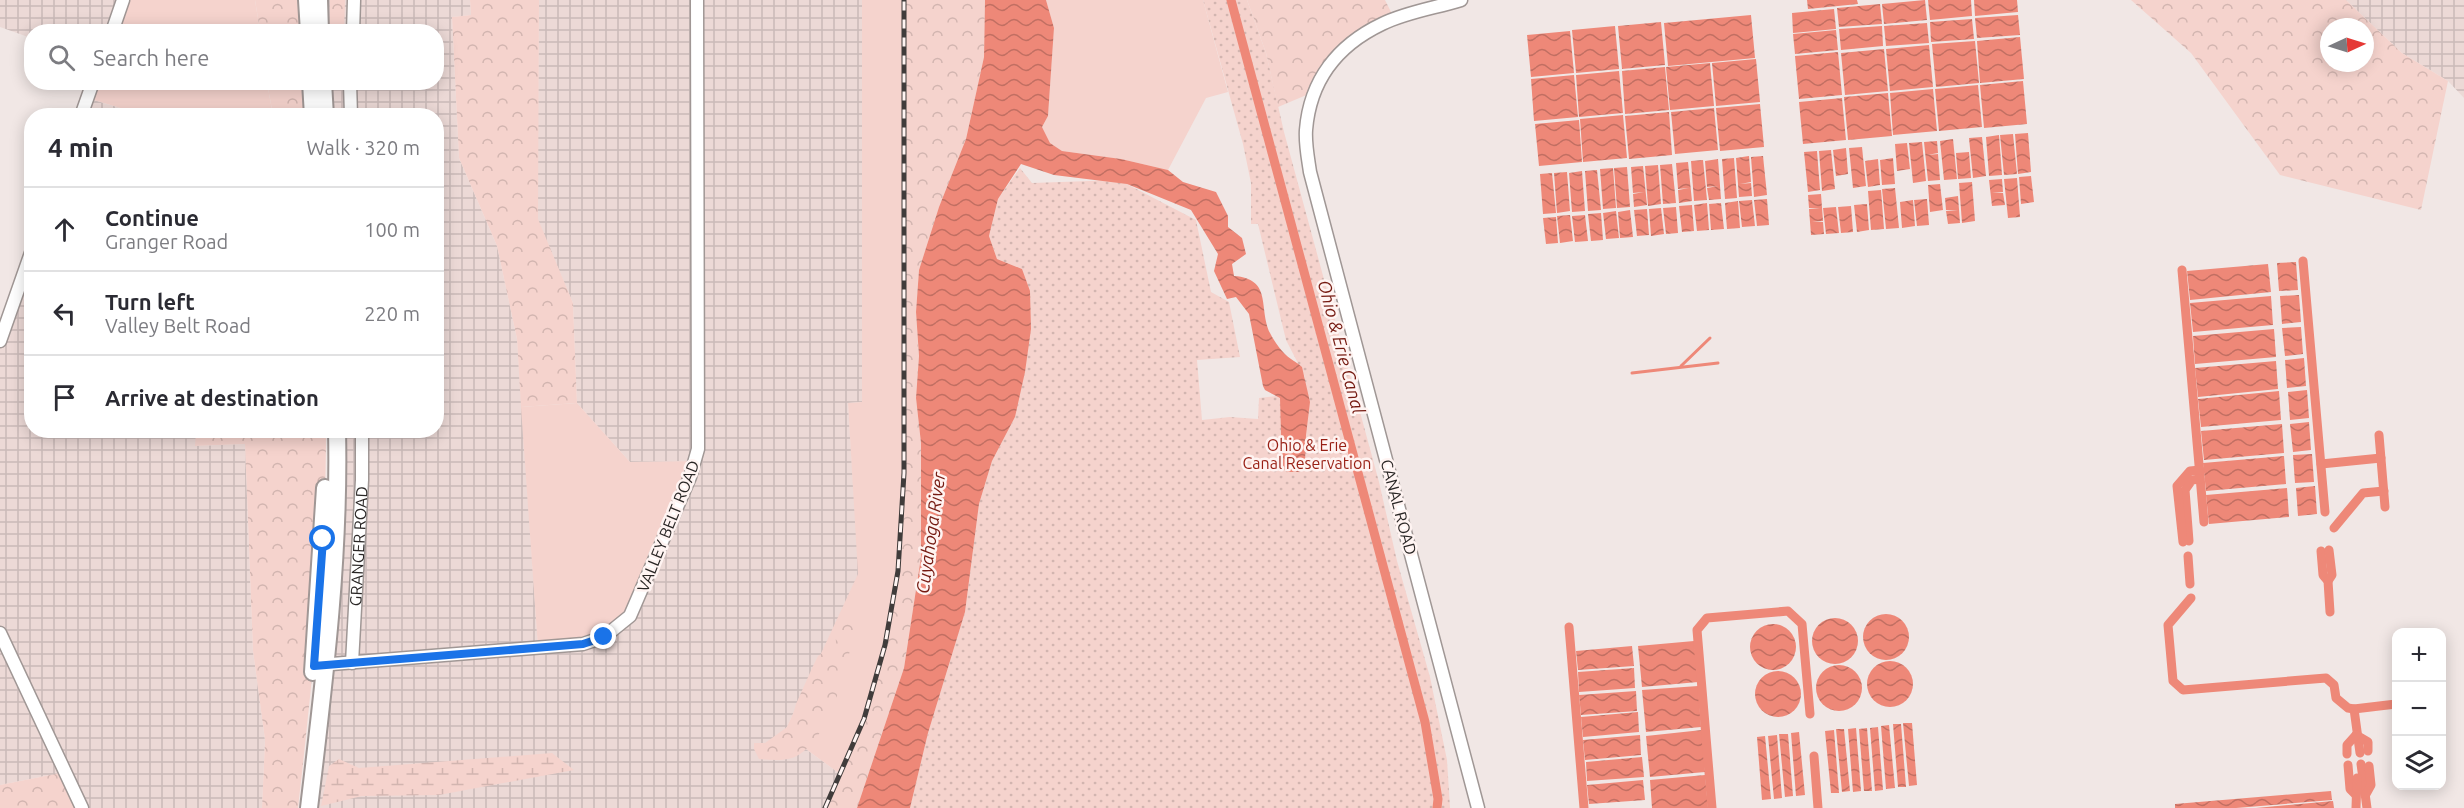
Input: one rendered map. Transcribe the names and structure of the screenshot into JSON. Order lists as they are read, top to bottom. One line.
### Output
{"streets":{"main road":["GRANGER ROAD"],"street":["CANAL ROAD","VALLEY BELT ROAD"]},"crossings":[["VALLEY BELT ROAD","GRANGER ROAD"]],"water":["Ohio & Erie Canal","Cuyahoga River"],"parks":["Ohio & Erie Canal Reservation"],"north":"right","page":{"search":"Search here","heading":["4 min","Walk · 320 m"],"list":[["Continue","Granger Road","100 m"],["Turn left","Valley Belt Road","220 m"],"Arrive at destination"],"map_buttons":["+","−"]}}
